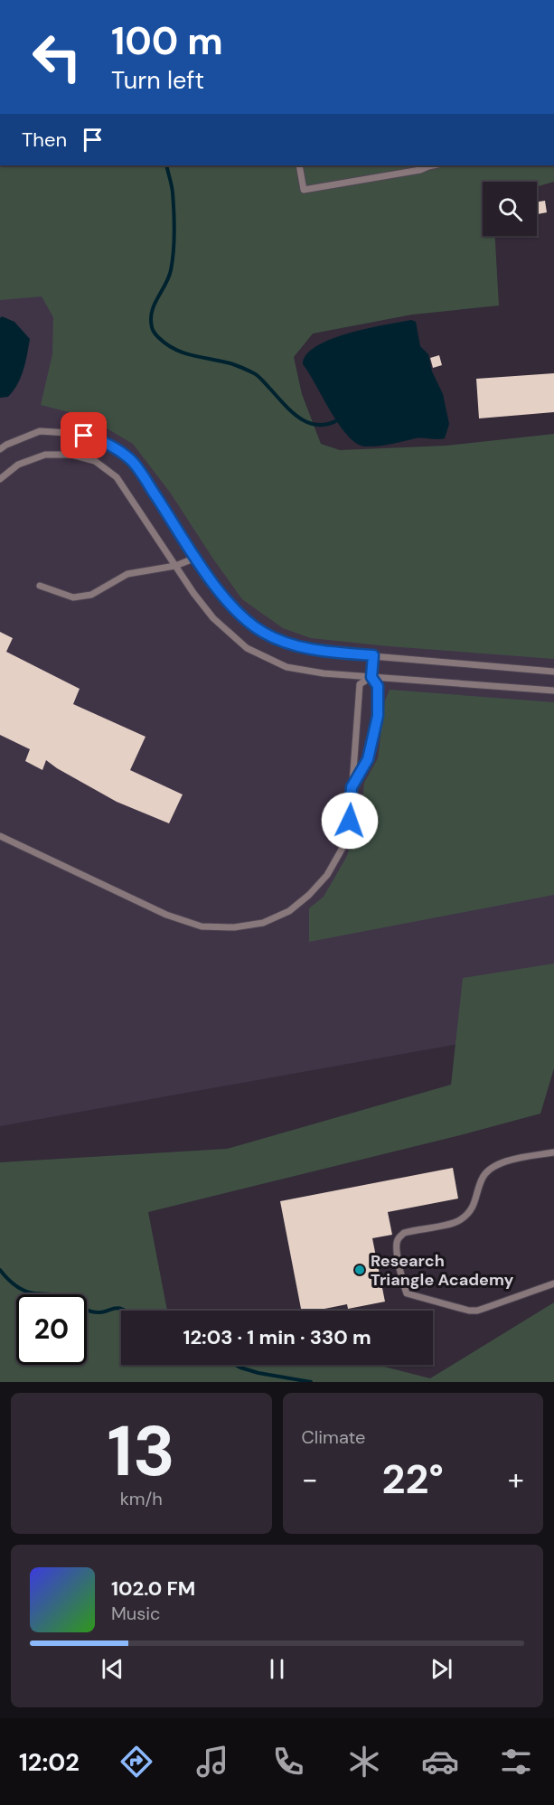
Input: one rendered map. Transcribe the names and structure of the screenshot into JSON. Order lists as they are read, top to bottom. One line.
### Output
{"places":["Research Triangle Academy"],"page":{"turn":["100 m","Turn left"],"then":"Then","limit":"20","trip":"12:03 · 1 min · 330 m","tile":[["13","km/h"],"Climate"],"heat":["−","22°","+"],"song":["102.0 FM","Music"],"tabs":"12:02"}}
